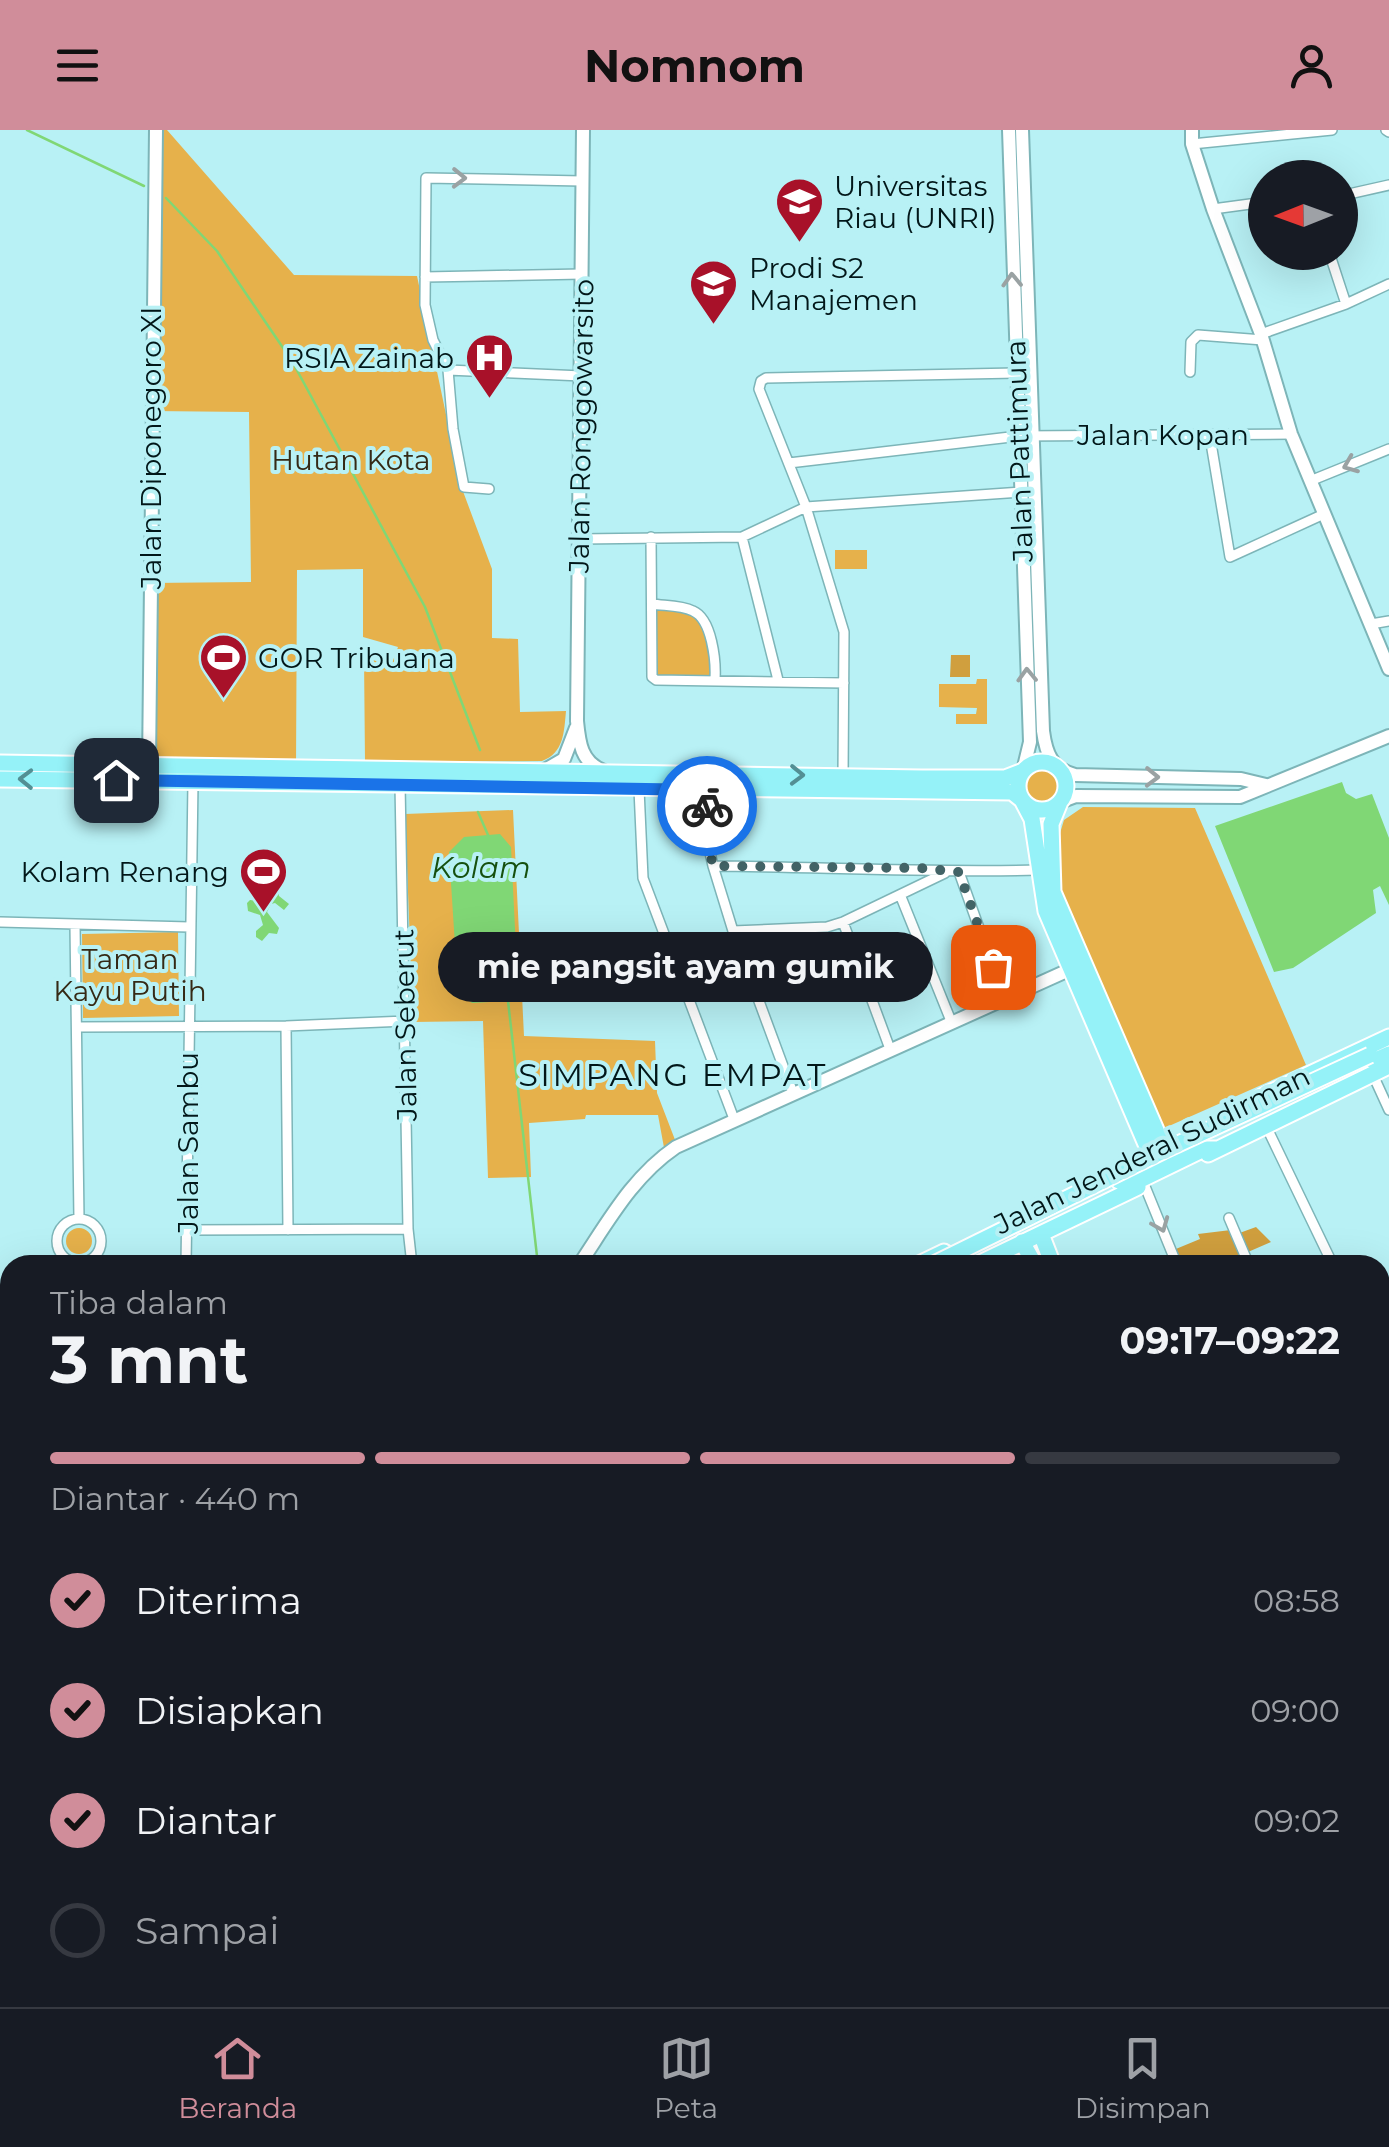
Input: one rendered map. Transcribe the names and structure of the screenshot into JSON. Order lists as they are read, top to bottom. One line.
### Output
{"streets":{"main road":["Jalan Jenderal Sudirman"],"street":["Jalan Ronggowarsito","Jalan Kopan","Jalan Diponegoro XI","Jalan Pattimura","Jalan Seberut","Jalan Sambu"]},"crossings":[["Jalan Kopan","Jalan Pattimura"]],"districts":["SIMPANG EMPAT"],"water":["Kolam"],"parks":["Hutan Kota","Taman Kayu Putih"],"places":{"school or university":["Universitas Riau (UNRI)","Prodi S2 Manajemen"],"hospital":["RSIA Zainab"],"sports":["GOR Tribuana","Kolam Renang"],"other":["mie pangsit ayam gumik"]},"north":"left","page":{"header":"Nomnom","bubble":"mie pangsit ayam gumik","heading":["3 mnt","Tiba dalam","09:17–09:22"],"bar":"Diantar · 440 m","list":[["Diterima","08:58"],["Disiapkan","09:00"],["Diantar","09:02"],"Sampai"],"tabs":["Beranda","Peta","Disimpan"]}}
